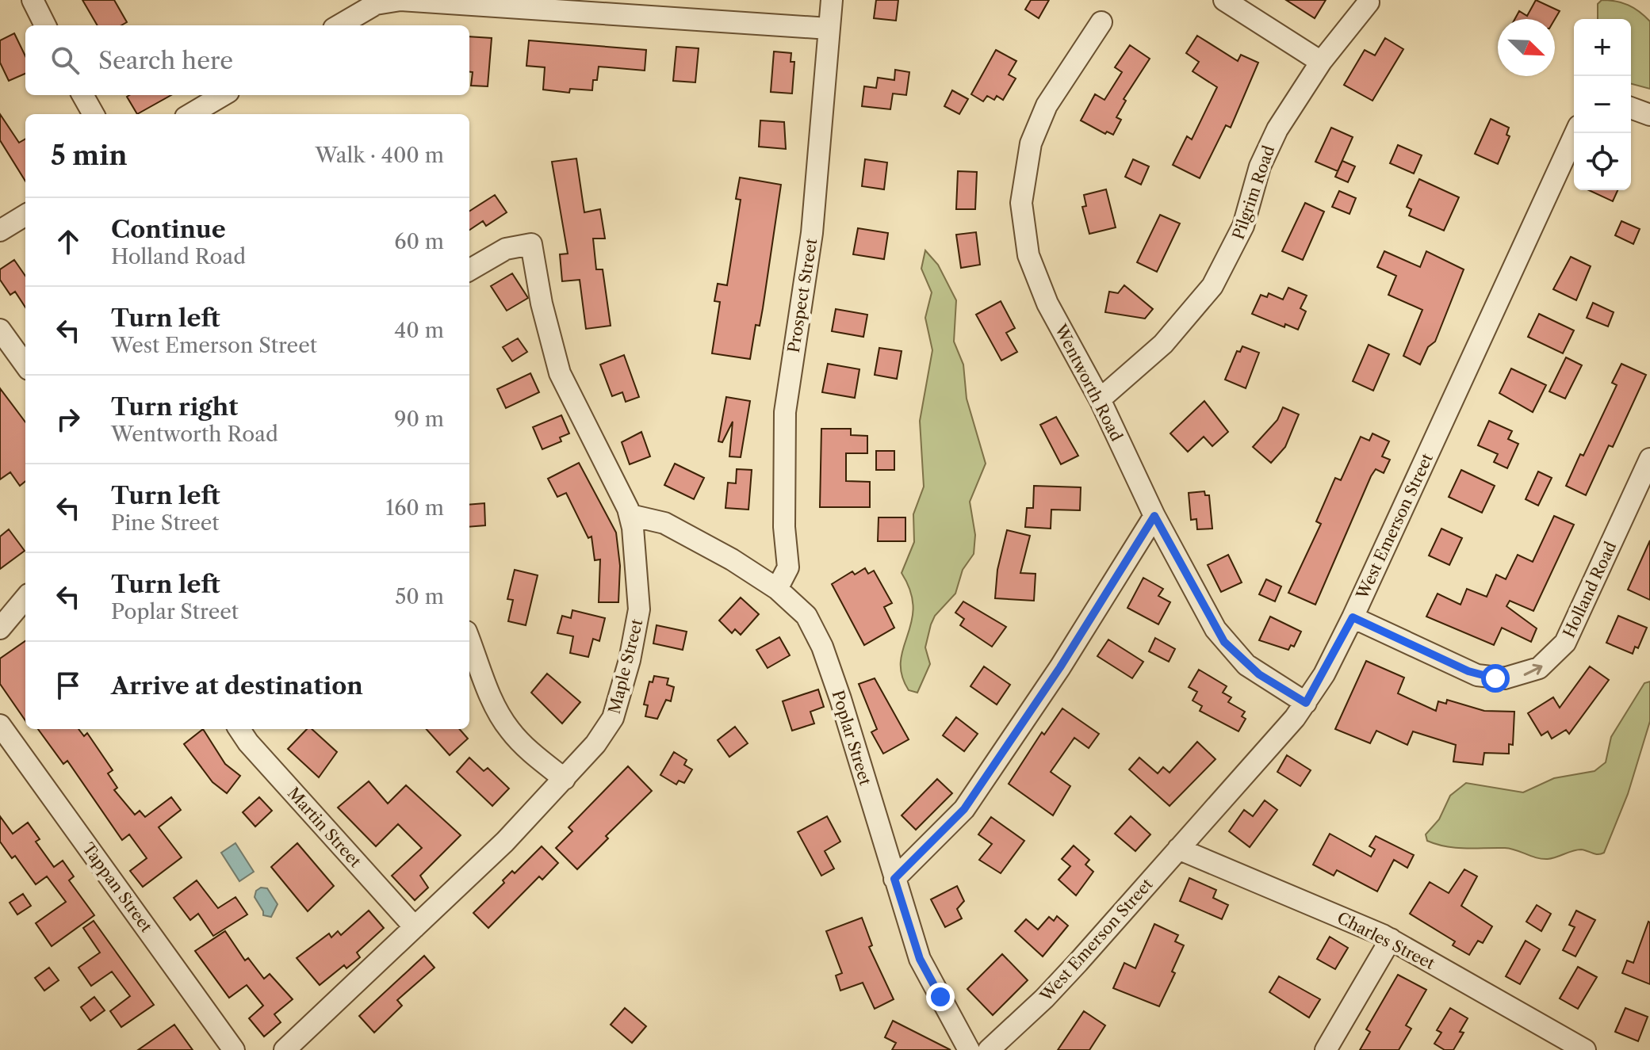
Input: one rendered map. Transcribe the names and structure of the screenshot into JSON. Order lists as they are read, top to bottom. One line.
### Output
{"streets":{"street":["Pilgrim Road","Prospect Street","Wentworth Road","West Emerson Street","Holland Road","Maple Street","Poplar Street","Martin Street","Tappan Street","Charles Street"]},"crossings":[["Pilgrim Road","Wentworth Road"],["Prospect Street","Poplar Street"],["Wentworth Road","West Emerson Street"],["West Emerson Street","Holland Road"],["West Emerson Street","Charles Street"],["Maple Street","Poplar Street"],["Maple Street","Martin Street"]],"north":"bottom right","page":{"map_buttons":["+","−"],"search":"Search here","heading":["5 min","Walk · 400 m"],"list":[["Continue","Holland Road","60 m"],["Turn left","West Emerson Street","40 m"],["Turn right","Wentworth Road","90 m"],["Turn left","Pine Street","160 m"],["Turn left","Poplar Street","50 m"],"Arrive at destination"]}}
